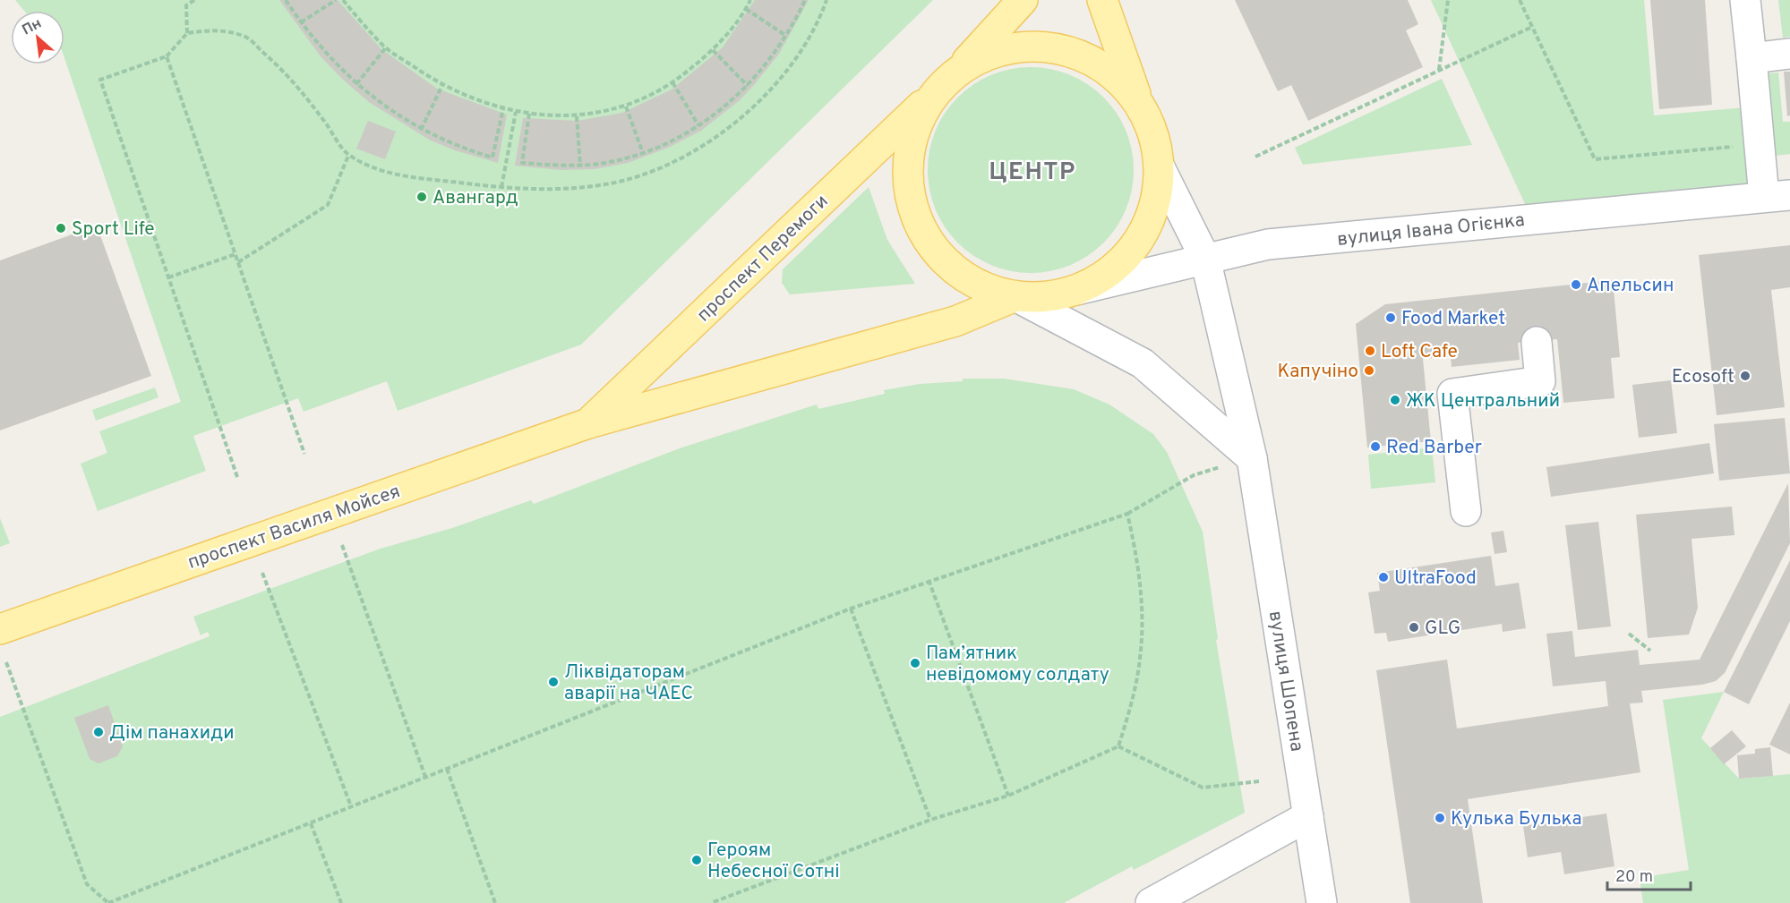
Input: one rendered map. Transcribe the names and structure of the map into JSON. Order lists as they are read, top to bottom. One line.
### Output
{"streets":{"main road":["проспект Перемоги","проспект Василя Мойсея"],"street":["вулиця Івана Огієнка","вулиця Шопена"]},"crossings":[["вулиця Івана Огієнка","вулиця Шопена"],["проспект Перемоги","проспект Василя Мойсея"]],"districts":["ЦЕНТР"],"places":["Авангард","Sport Life","Апельсин","Food Market","Loft Cafe","Капучіно","Ecosoft","ЖК Центральний","Red Barber","UltraFood","GLG","Пам’ятник невідомому солдату","Ліквідаторам аварії на ЧАЕС","Дім панахиди","Кулька Булька","Героям Небесної Сотні"],"scale_bar":"20 m","north":"top left"}
